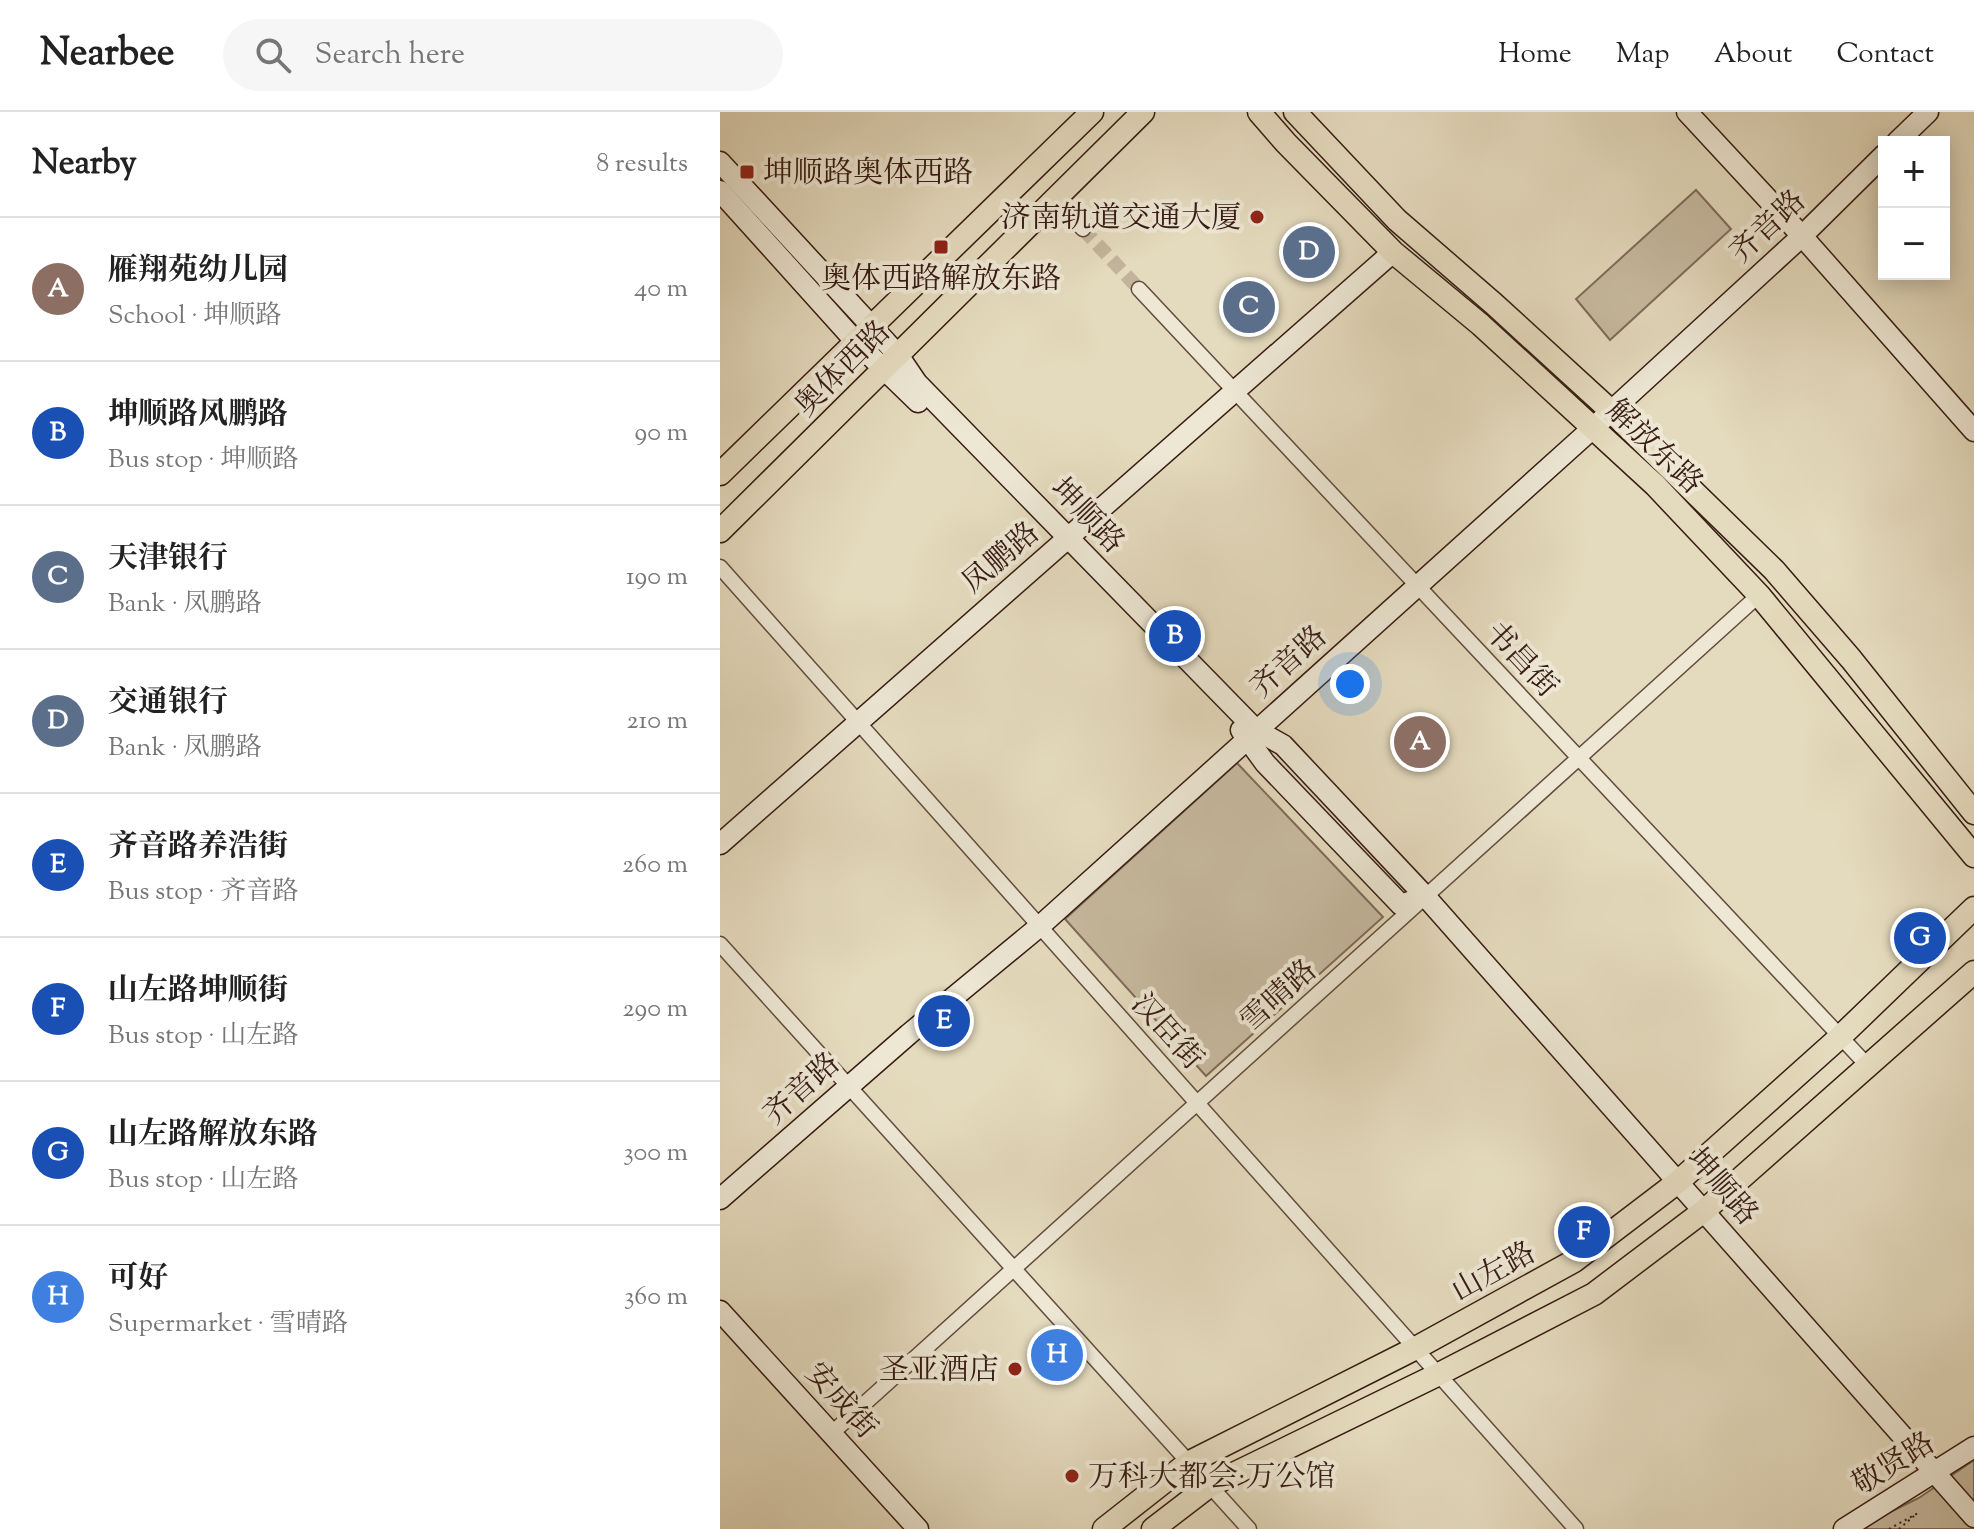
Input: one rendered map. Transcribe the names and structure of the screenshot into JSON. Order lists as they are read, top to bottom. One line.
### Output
{"streets":{"main road":["奥体西路","解放东路","山左路"],"street":["齐音路","坤顺路","凤鹏路","书昌街","雪晴路","汉臣街","安成街","敬贤路"]},"crossings":[["齐音路","解放东路"],["齐音路","坤顺路"],["齐音路","书昌街"],["齐音路","汉臣街"],["奥体西路","坤顺路"],["解放东路","凤鹏路"],["解放东路","雪晴路"],["坤顺路","凤鹏路"],["坤顺路","雪晴路"],["坤顺路","山左路"],["坤顺路","敬贤路"],["凤鹏路","书昌街"],["凤鹏路","汉臣街"],["书昌街","雪晴路"],["书昌街","山左路"],["雪晴路","汉臣街"],["雪晴路","安成街"],["汉臣街","山左路"]],"places":{"transit":["坤顺路奥体西路","奥体西路解放东路"],"other":["济南轨道交通大厦","圣亚酒店","万科大都会·万公馆"]},"page":{"header":"Nearbee","search":"Search here","nav":["Home","Map","About","Contact"],"heading":["Nearby","8 results"],"map_buttons":["+","−"],"list":[{"mark":"A","name":"雁翔苑幼儿园","note":"School · 坤顺路","value":"40 m"},{"mark":"B","name":"坤顺路风鹏路","note":"Bus stop · 坤顺路","value":"90 m"},{"mark":"C","name":"天津银行","note":"Bank · 凤鹏路","value":"190 m"},{"mark":"D","name":"交通银行","note":"Bank · 凤鹏路","value":"210 m"},{"mark":"E","name":"齐音路养浩街","note":"Bus stop · 齐音路","value":"260 m"},{"mark":"F","name":"山左路坤顺街","note":"Bus stop · 山左路","value":"290 m"},{"mark":"G","name":"山左路解放东路","note":"Bus stop · 山左路","value":"300 m"},{"mark":"H","name":"可好","note":"Supermarket · 雪晴路","value":"360 m"}],"pins":["D","C","B","A","G","E","F","H"]}}
